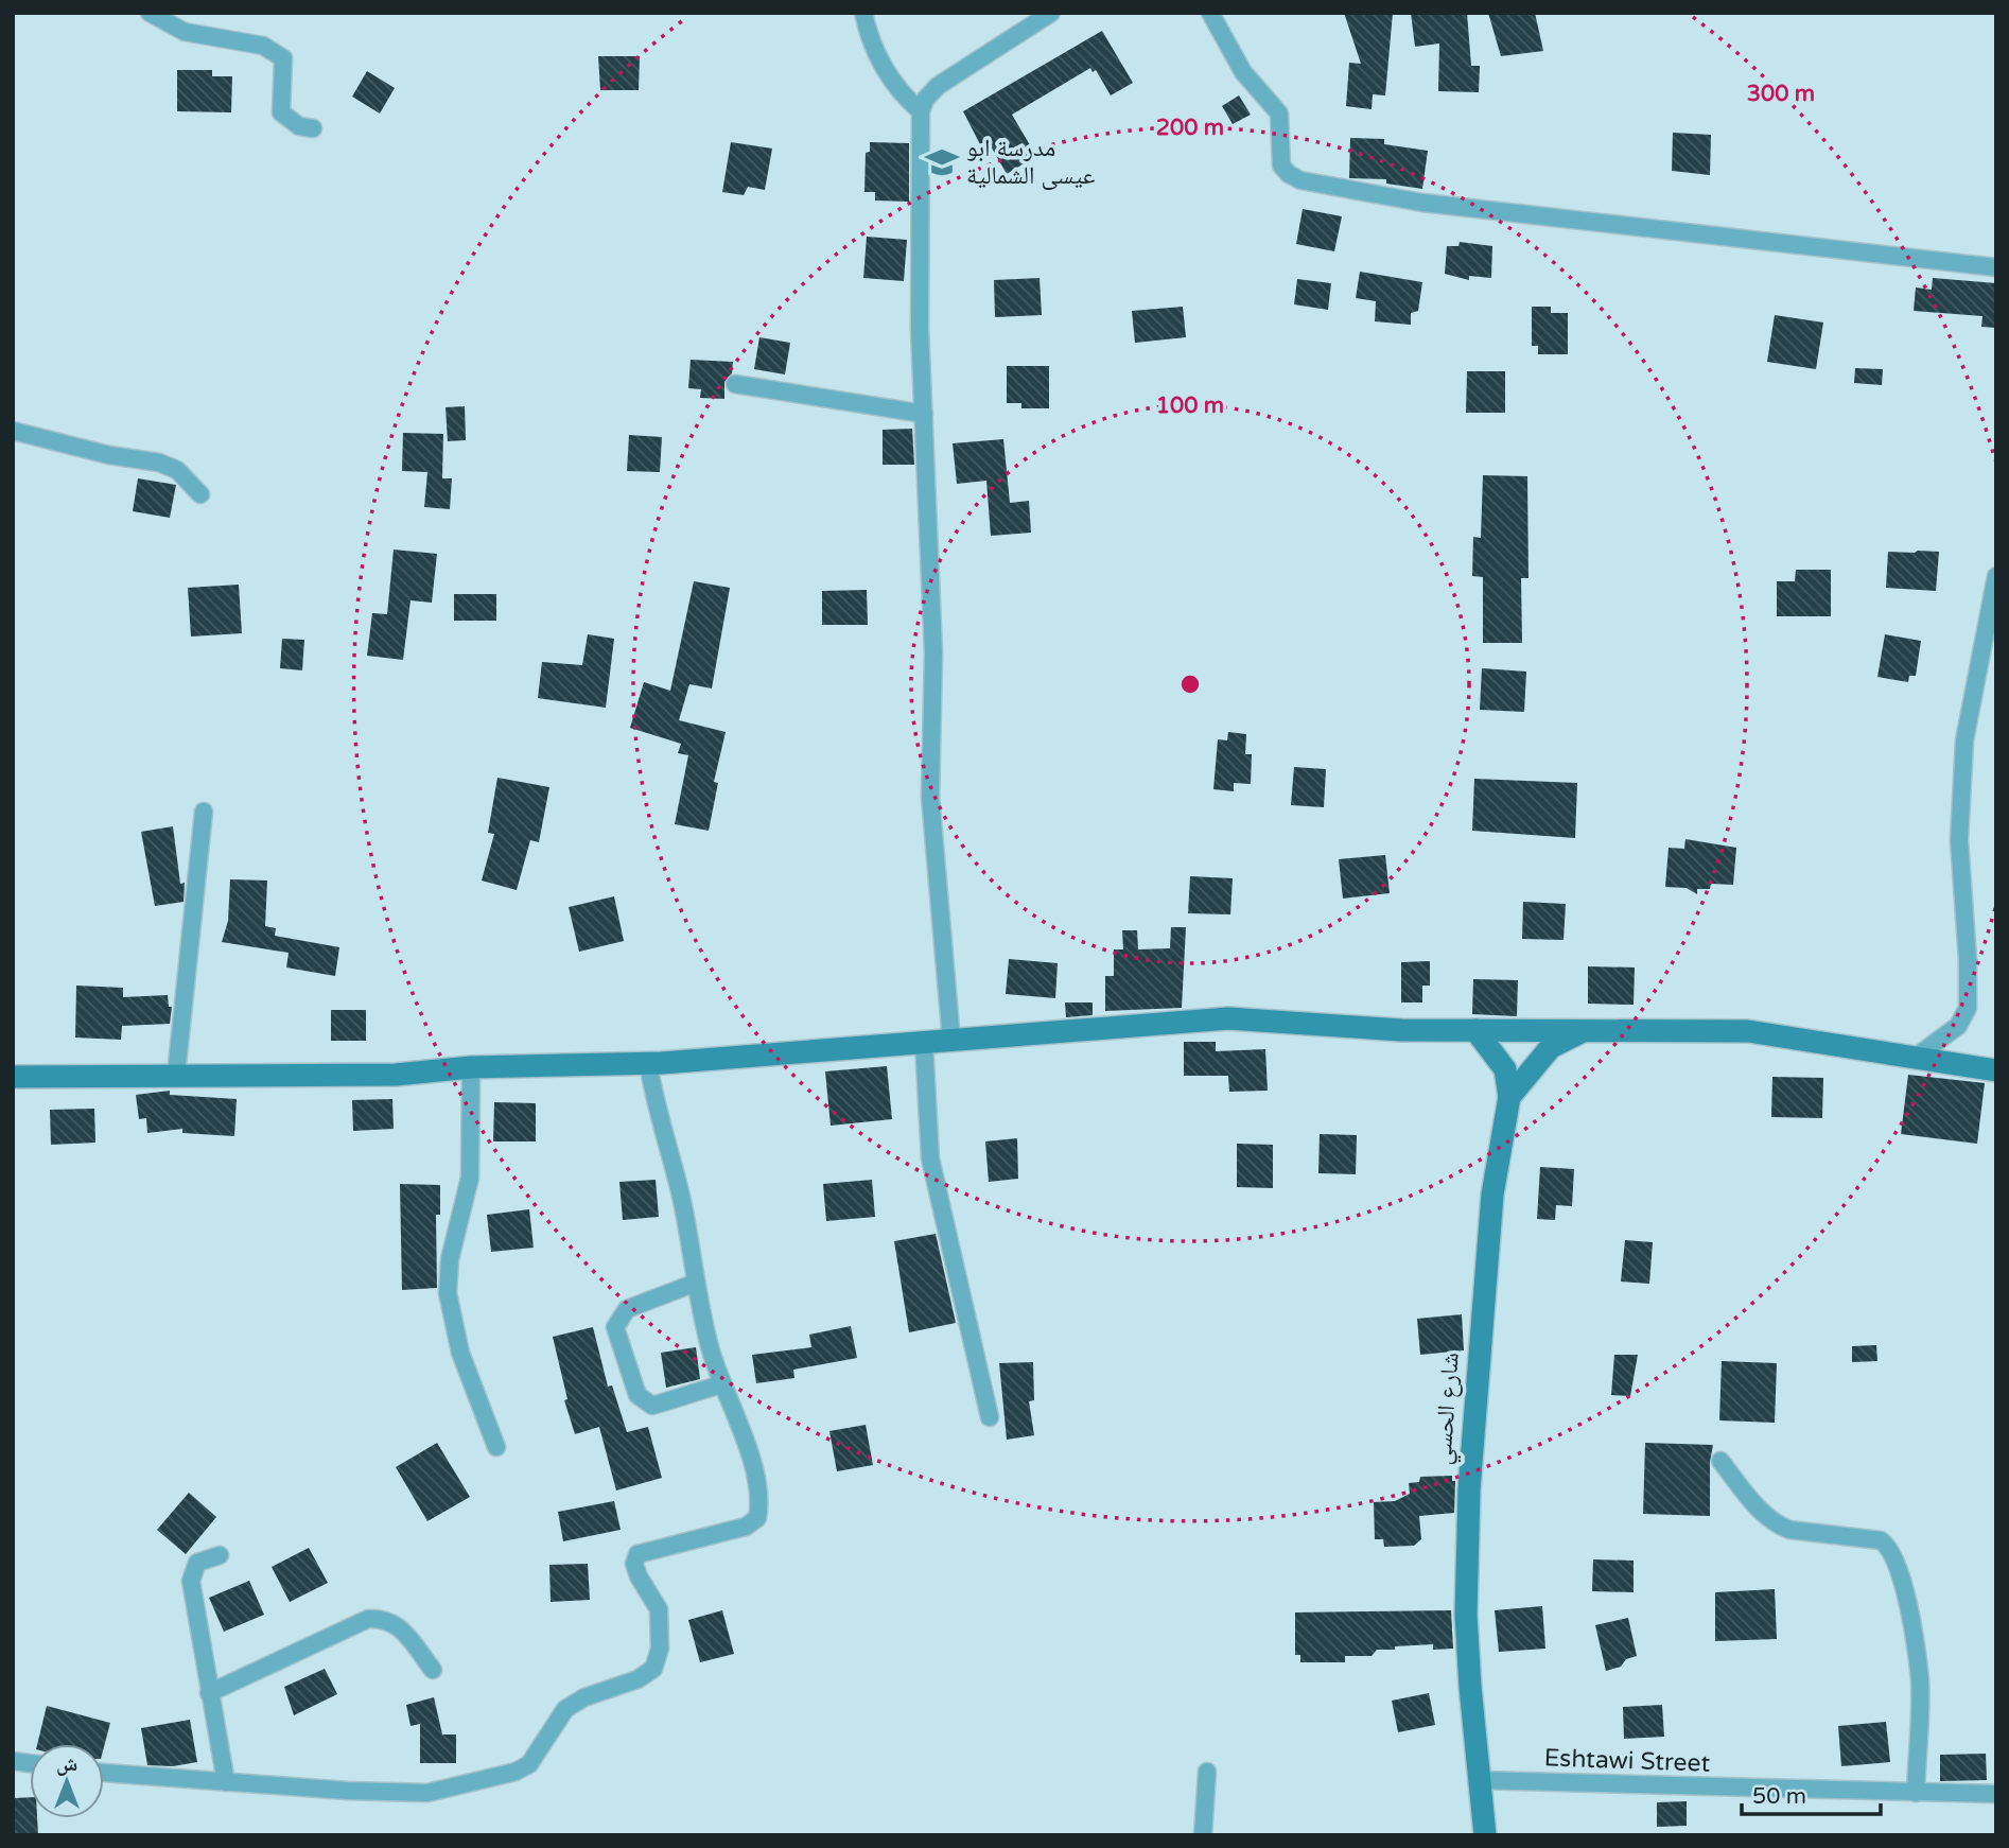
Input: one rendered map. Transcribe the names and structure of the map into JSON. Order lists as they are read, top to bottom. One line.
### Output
{"streets":{"street":["شارع الحسي","Eshtawi Street"]},"crossings":[["شارع الحسي","Eshtawi Street"]],"places":{"school or university":["مدرسة ابو عيسى الشمالية"]},"scale_bar":"50 m","north":"top","rings":["300 m","200 m","100 m"]}
